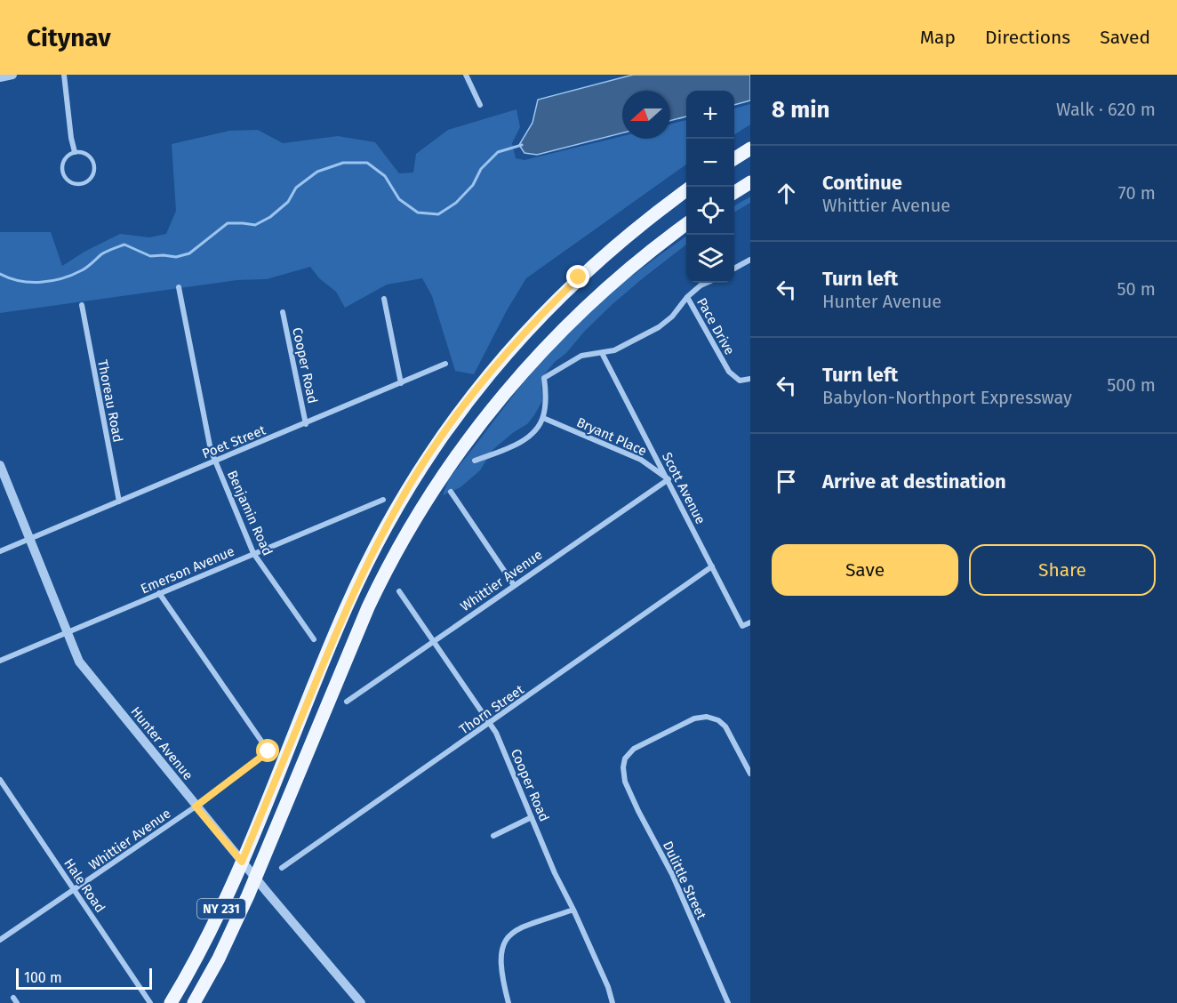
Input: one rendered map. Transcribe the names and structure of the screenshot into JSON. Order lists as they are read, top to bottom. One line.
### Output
{"streets":{"main road":["NY 231"],"street":["Pace Drive","Cooper Road","Thoreau Road","Bryant Place","Poet Street","Scott Avenue","Benjamin Road","Emerson Avenue","Whittier Avenue","Thorn Street","Hunter Avenue","Dulittle Street","Hale Road"]},"crossings":[["Cooper Road","Poet Street"],["Cooper Road","Whittier Avenue"],["Cooper Road","Thorn Street"],["Thoreau Road","Poet Street"],["Bryant Place","Scott Avenue"],["Bryant Place","Whittier Avenue"],["Poet Street","Benjamin Road"],["Poet Street","Hunter Avenue"],["Scott Avenue","Whittier Avenue"],["Scott Avenue","Thorn Street"],["Benjamin Road","Emerson Avenue"],["Emerson Avenue","Whittier Avenue"],["Emerson Avenue","Hunter Avenue"],["Whittier Avenue","Hunter Avenue"],["Whittier Avenue","Hale Road"],["Hunter Avenue","NY 231"]],"scale_bar":"100 m","north":"left","page":{"header":"Citynav","nav":["Map","Directions","Saved"],"heading":["8 min","Walk · 620 m"],"map_buttons":["+","−"],"list":[["Continue","Whittier Avenue","70 m"],["Turn left","Hunter Avenue","50 m"],["Turn left","Babylon-Northport Expressway","500 m"],"Arrive at destination"],"buttons":["Save","Share"],"scale":"100 m"}}
